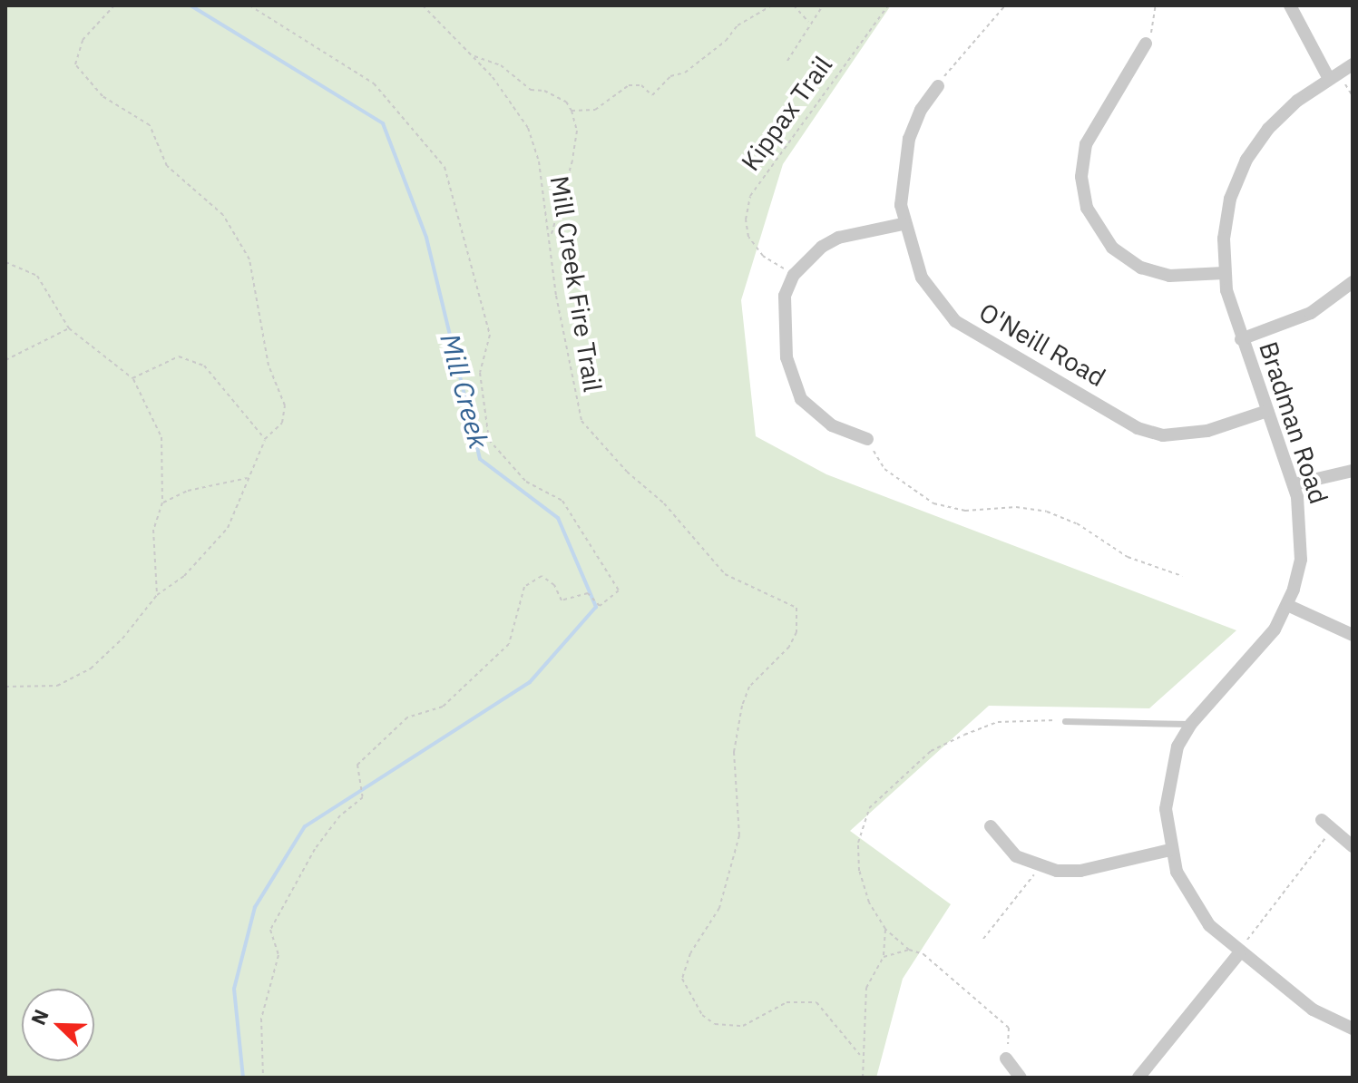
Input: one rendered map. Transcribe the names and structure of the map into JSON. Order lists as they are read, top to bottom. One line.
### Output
{"streets":{"street":["O'Neill Road","Bradman Road"],"path":["Kippax Trail","Mill Creek Fire Trail"]},"crossings":[["O'Neill Road","Bradman Road"]],"water":["Mill Creek"],"north":"top left"}
